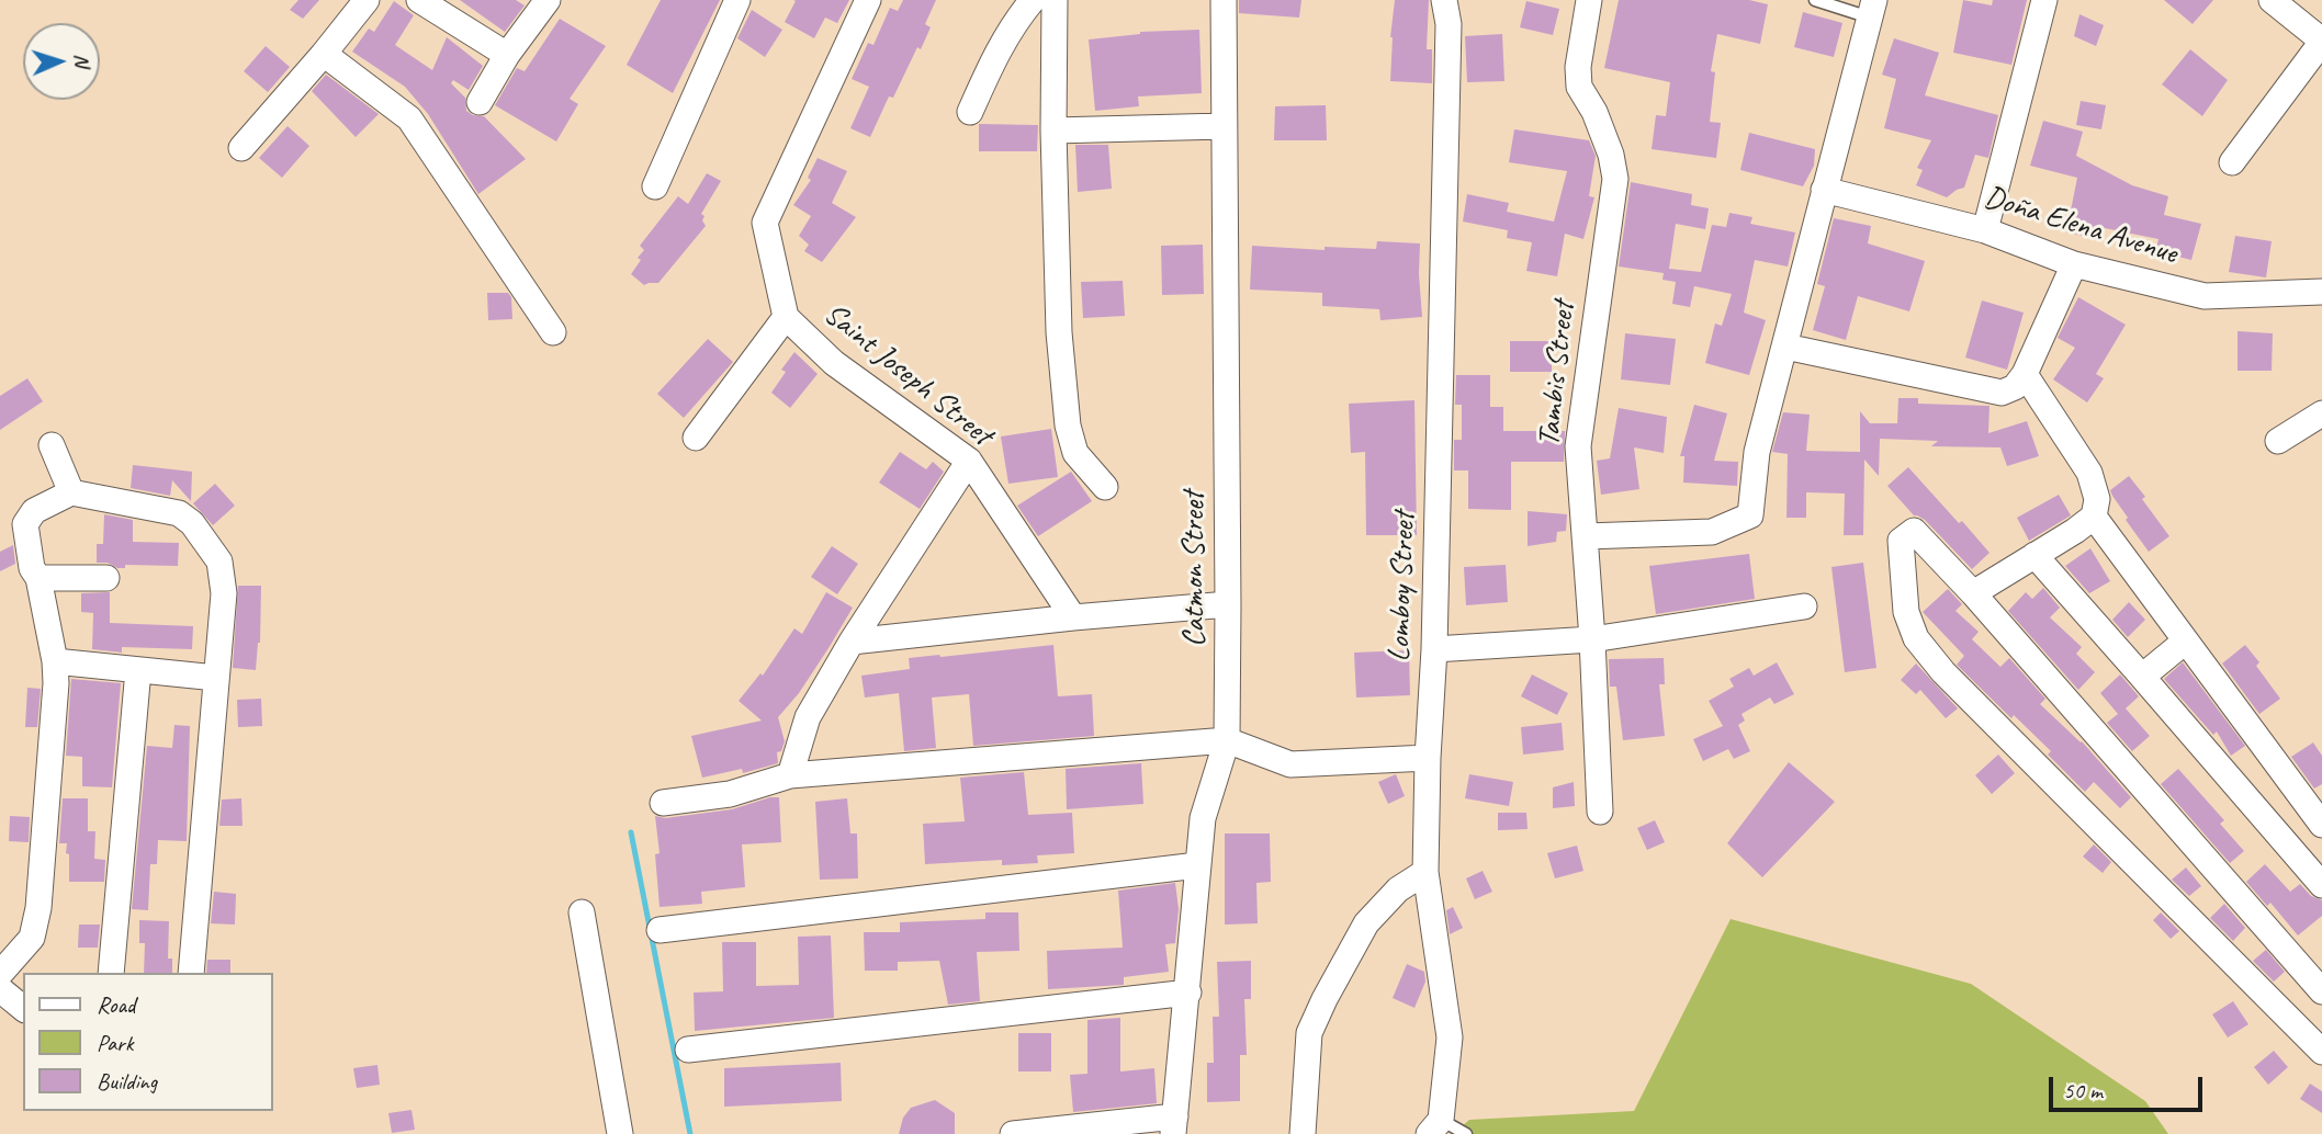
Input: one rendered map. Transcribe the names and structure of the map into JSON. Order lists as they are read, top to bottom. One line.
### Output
{"streets":{"street":["Doña Elena Avenue","Tambis Street","Saint Joseph Street","Catmon Street","Lomboy Street"]},"legend":["Road","Park","Building"],"scale_bar":"50 m","north":"right"}
